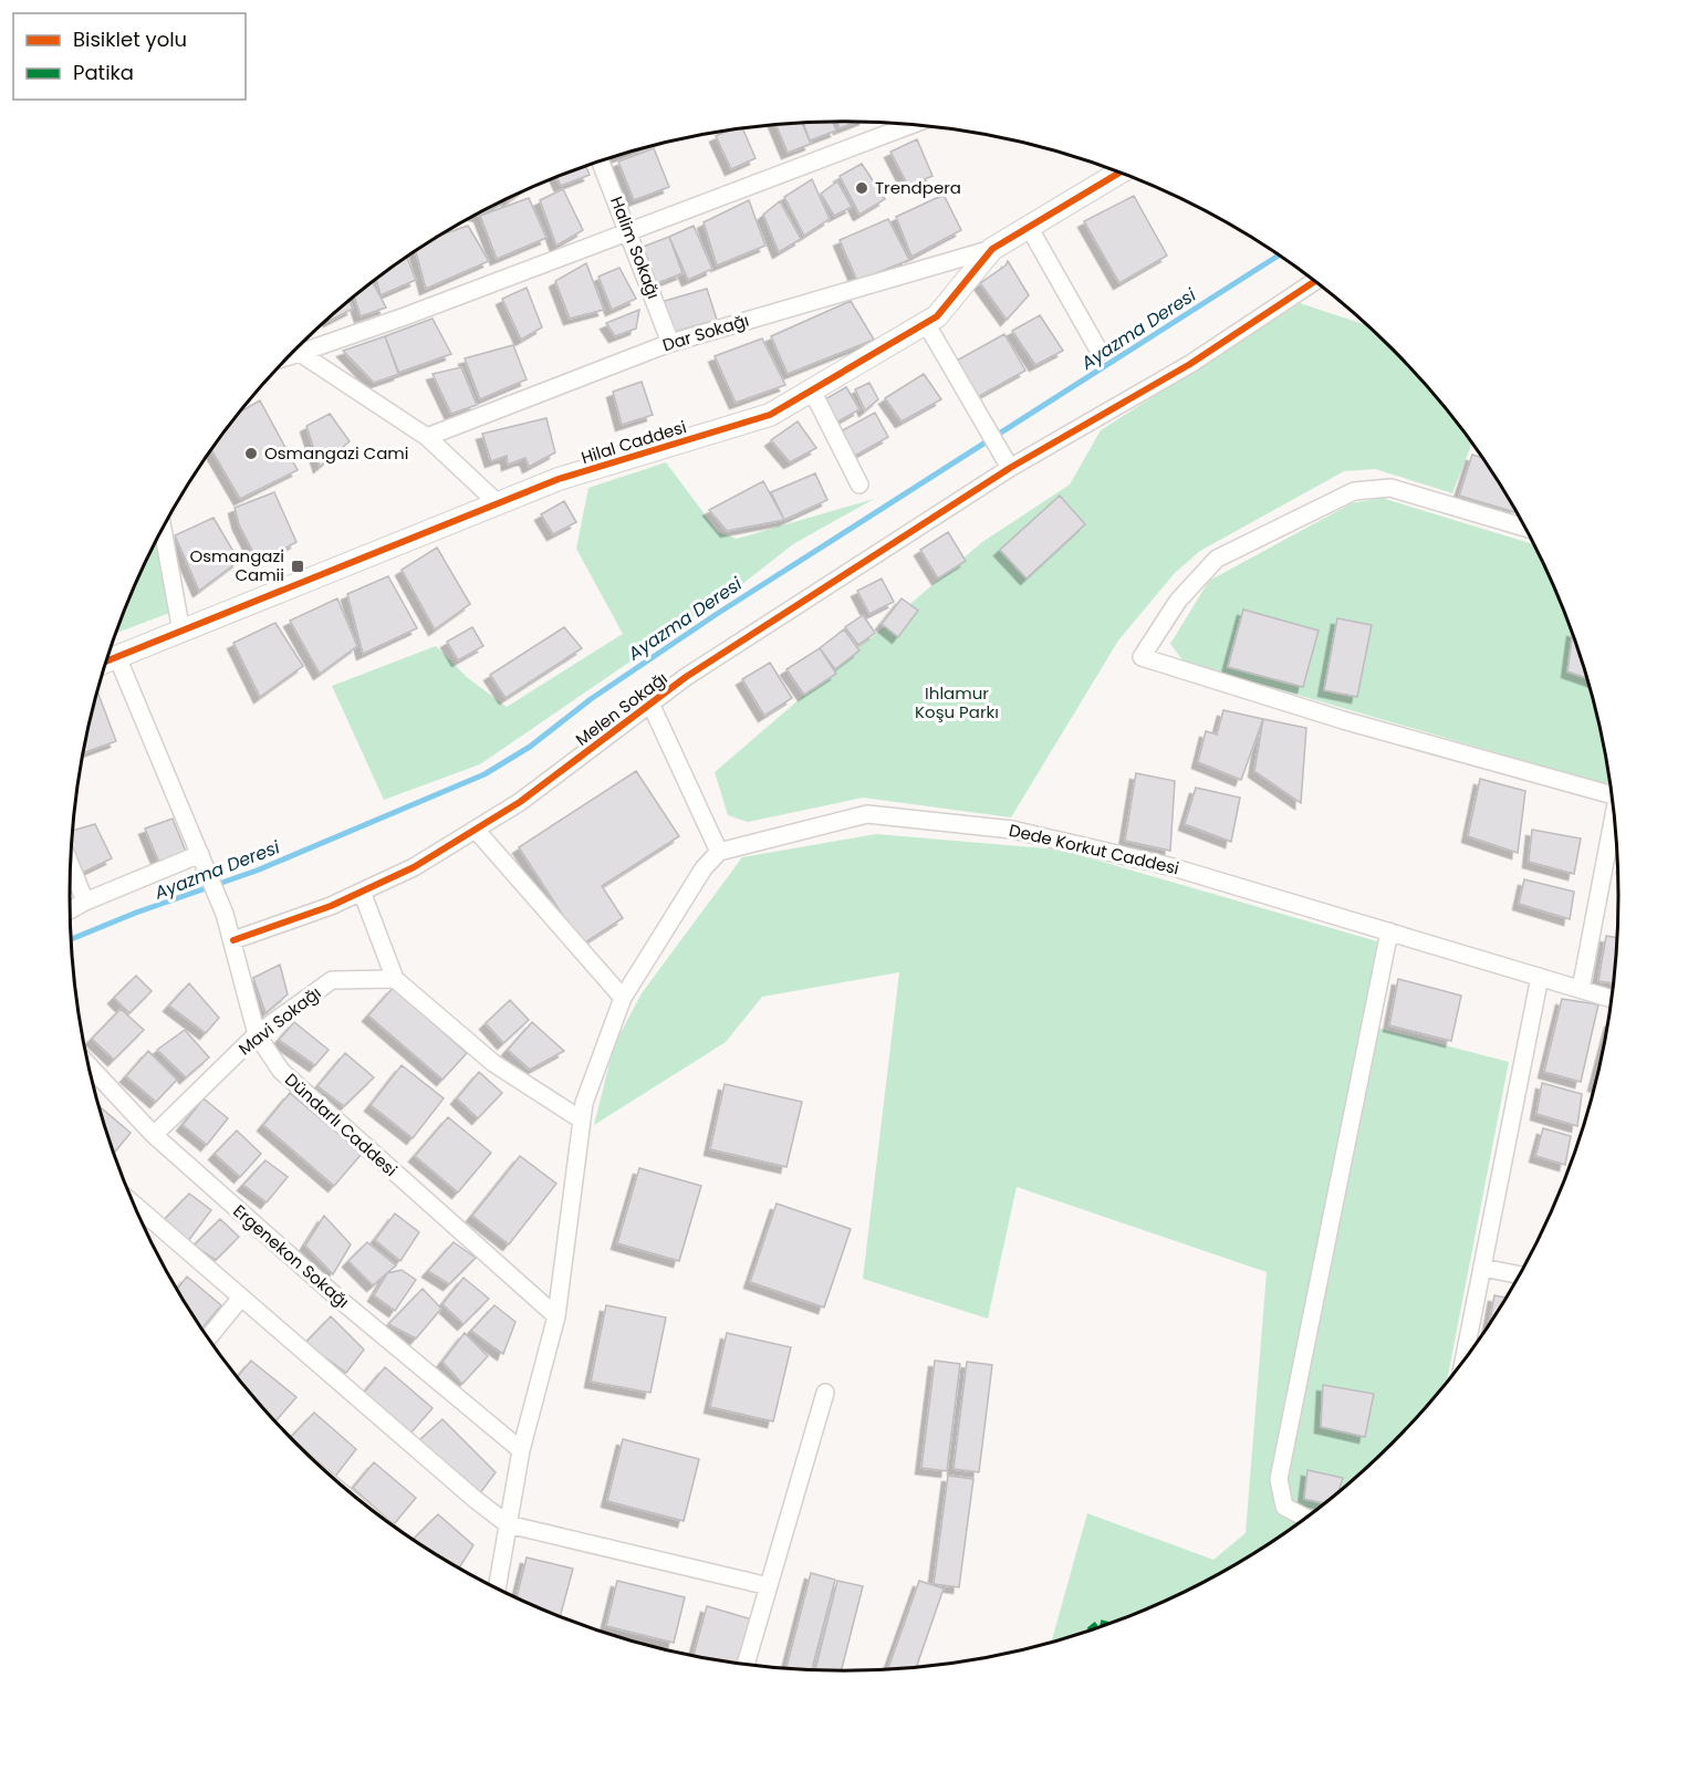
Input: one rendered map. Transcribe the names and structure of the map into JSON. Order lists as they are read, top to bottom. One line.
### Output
{"streets":{"street":["Halim Sokağı","Dar Sokağı","Hilal Caddesi","Melen Sokağı","Dede Korkut Caddesi","Mavi Sokağı","Dündarlı Caddesi","Ergenekon Sokağı"]},"crossings":[["Halim Sokağı","Dar Sokağı"],["Dar Sokağı","Hilal Caddesi"],["Hilal Caddesi","Dündarlı Caddesi"],["Melen Sokağı","Dündarlı Caddesi"],["Mavi Sokağı","Dündarlı Caddesi"],["Mavi Sokağı","Ergenekon Sokağı"]],"water":["Ayazma Deresi"],"parks":["Ihlamur Koşu Parkı"],"places":{"other":["Trendpera","Osmangazi Cami"],"transit":["Osmangazi Camii"]},"legend":["Bisiklet yolu","Patika"]}
